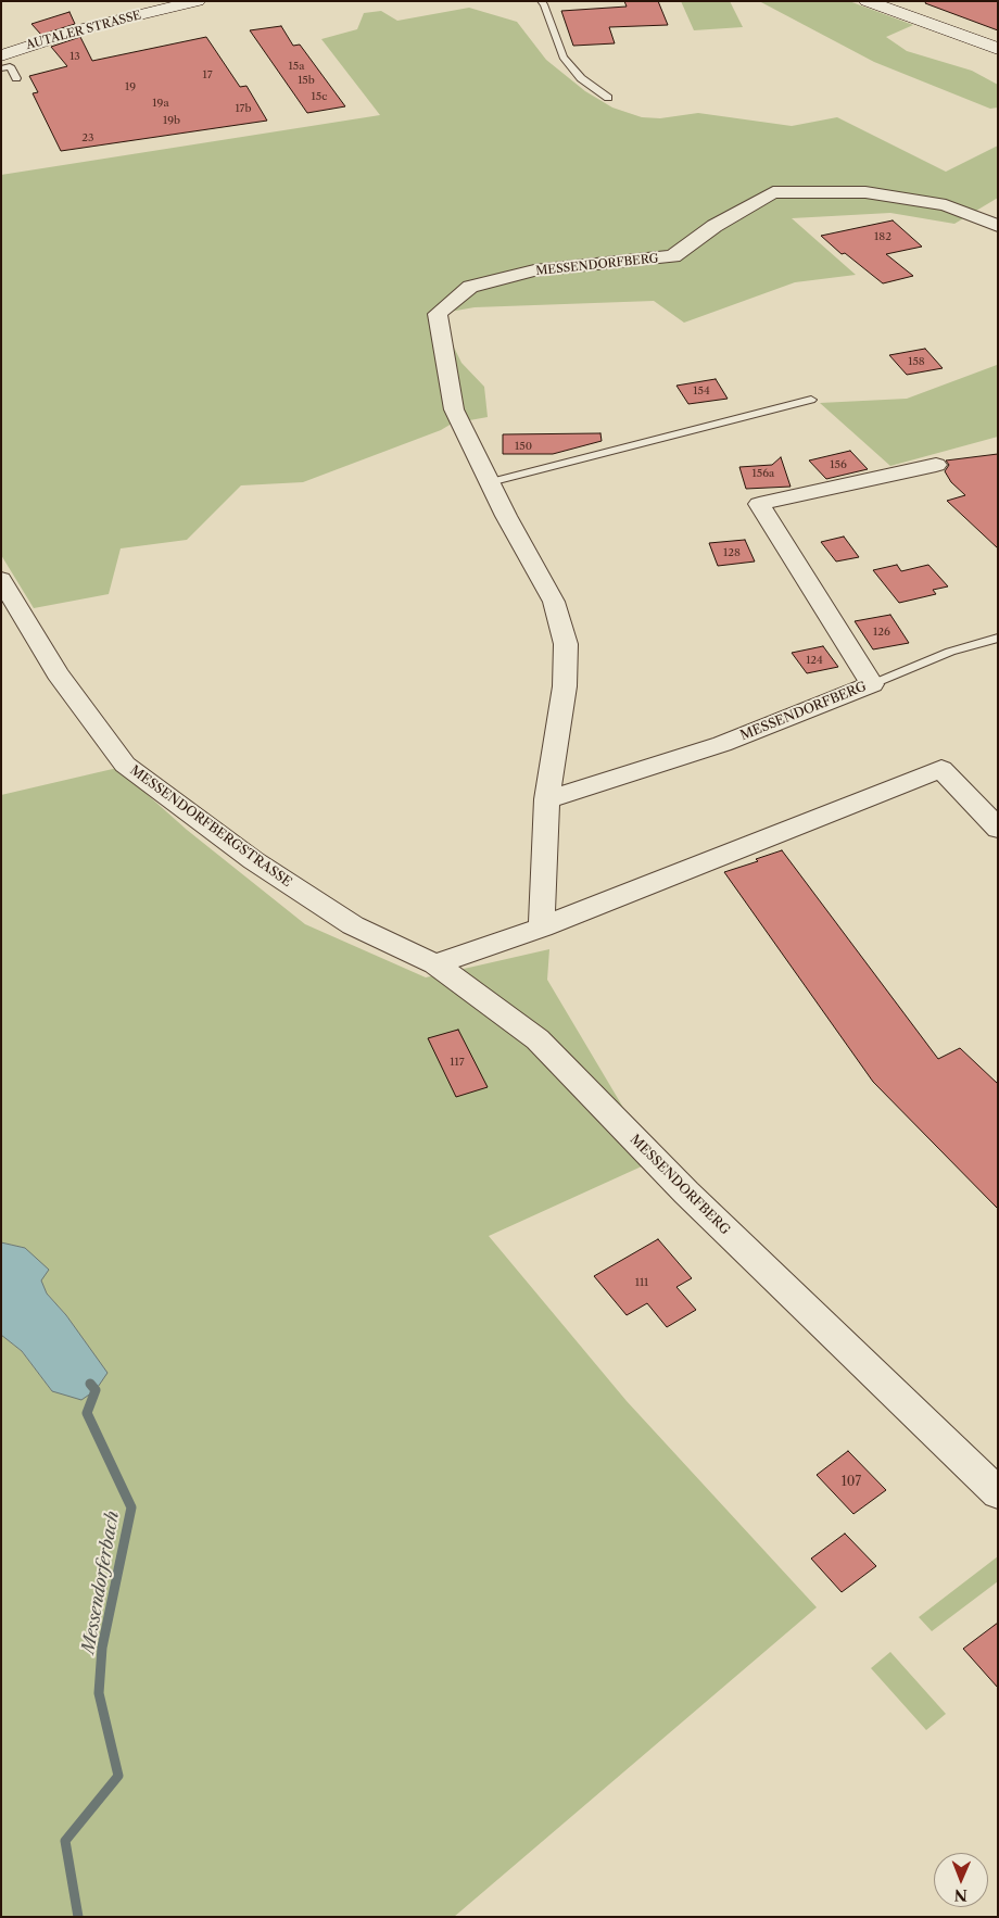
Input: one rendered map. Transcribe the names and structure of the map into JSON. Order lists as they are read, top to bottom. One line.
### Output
{"streets":{"main road":["AUTALER STRASSE"],"street":["MESSENDORFBERG","MESSENDORFBERGSTRASSE"]},"crossings":[["MESSENDORFBERG","MESSENDORFBERGSTRASSE"]],"water":["Messendorferbach"],"house_numbers":["13","15a","17","15b","19","15c","19a","17b","19b","23","182","158","154","150","156","156a","128","126","124","117","111","107"],"north":"bottom"}
